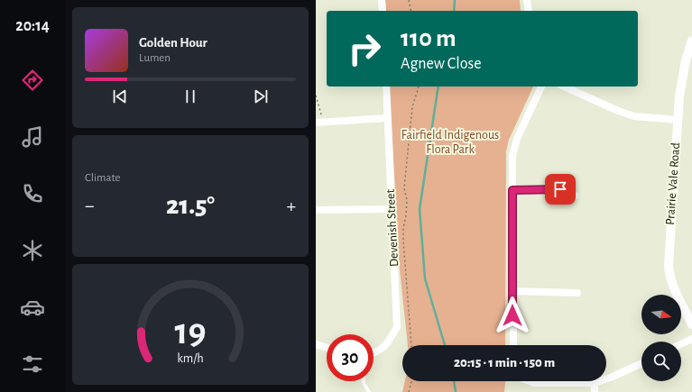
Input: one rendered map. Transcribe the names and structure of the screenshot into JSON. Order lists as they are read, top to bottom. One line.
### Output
{"streets":{"street":["Prairie Vale Road","Devenish Street"]},"parks":["Fairfield Indigenous Flora Park"],"north":"right","page":{"tabs":"20:14","turn":["110 m","Agnew Close"],"song":["Golden Hour","Lumen"],"tile":"Climate","heat":["−","21.5°","+"],"limit":"30","trip":"20:15 · 1 min · 150 m","gauge":["19","km/h"]}}
